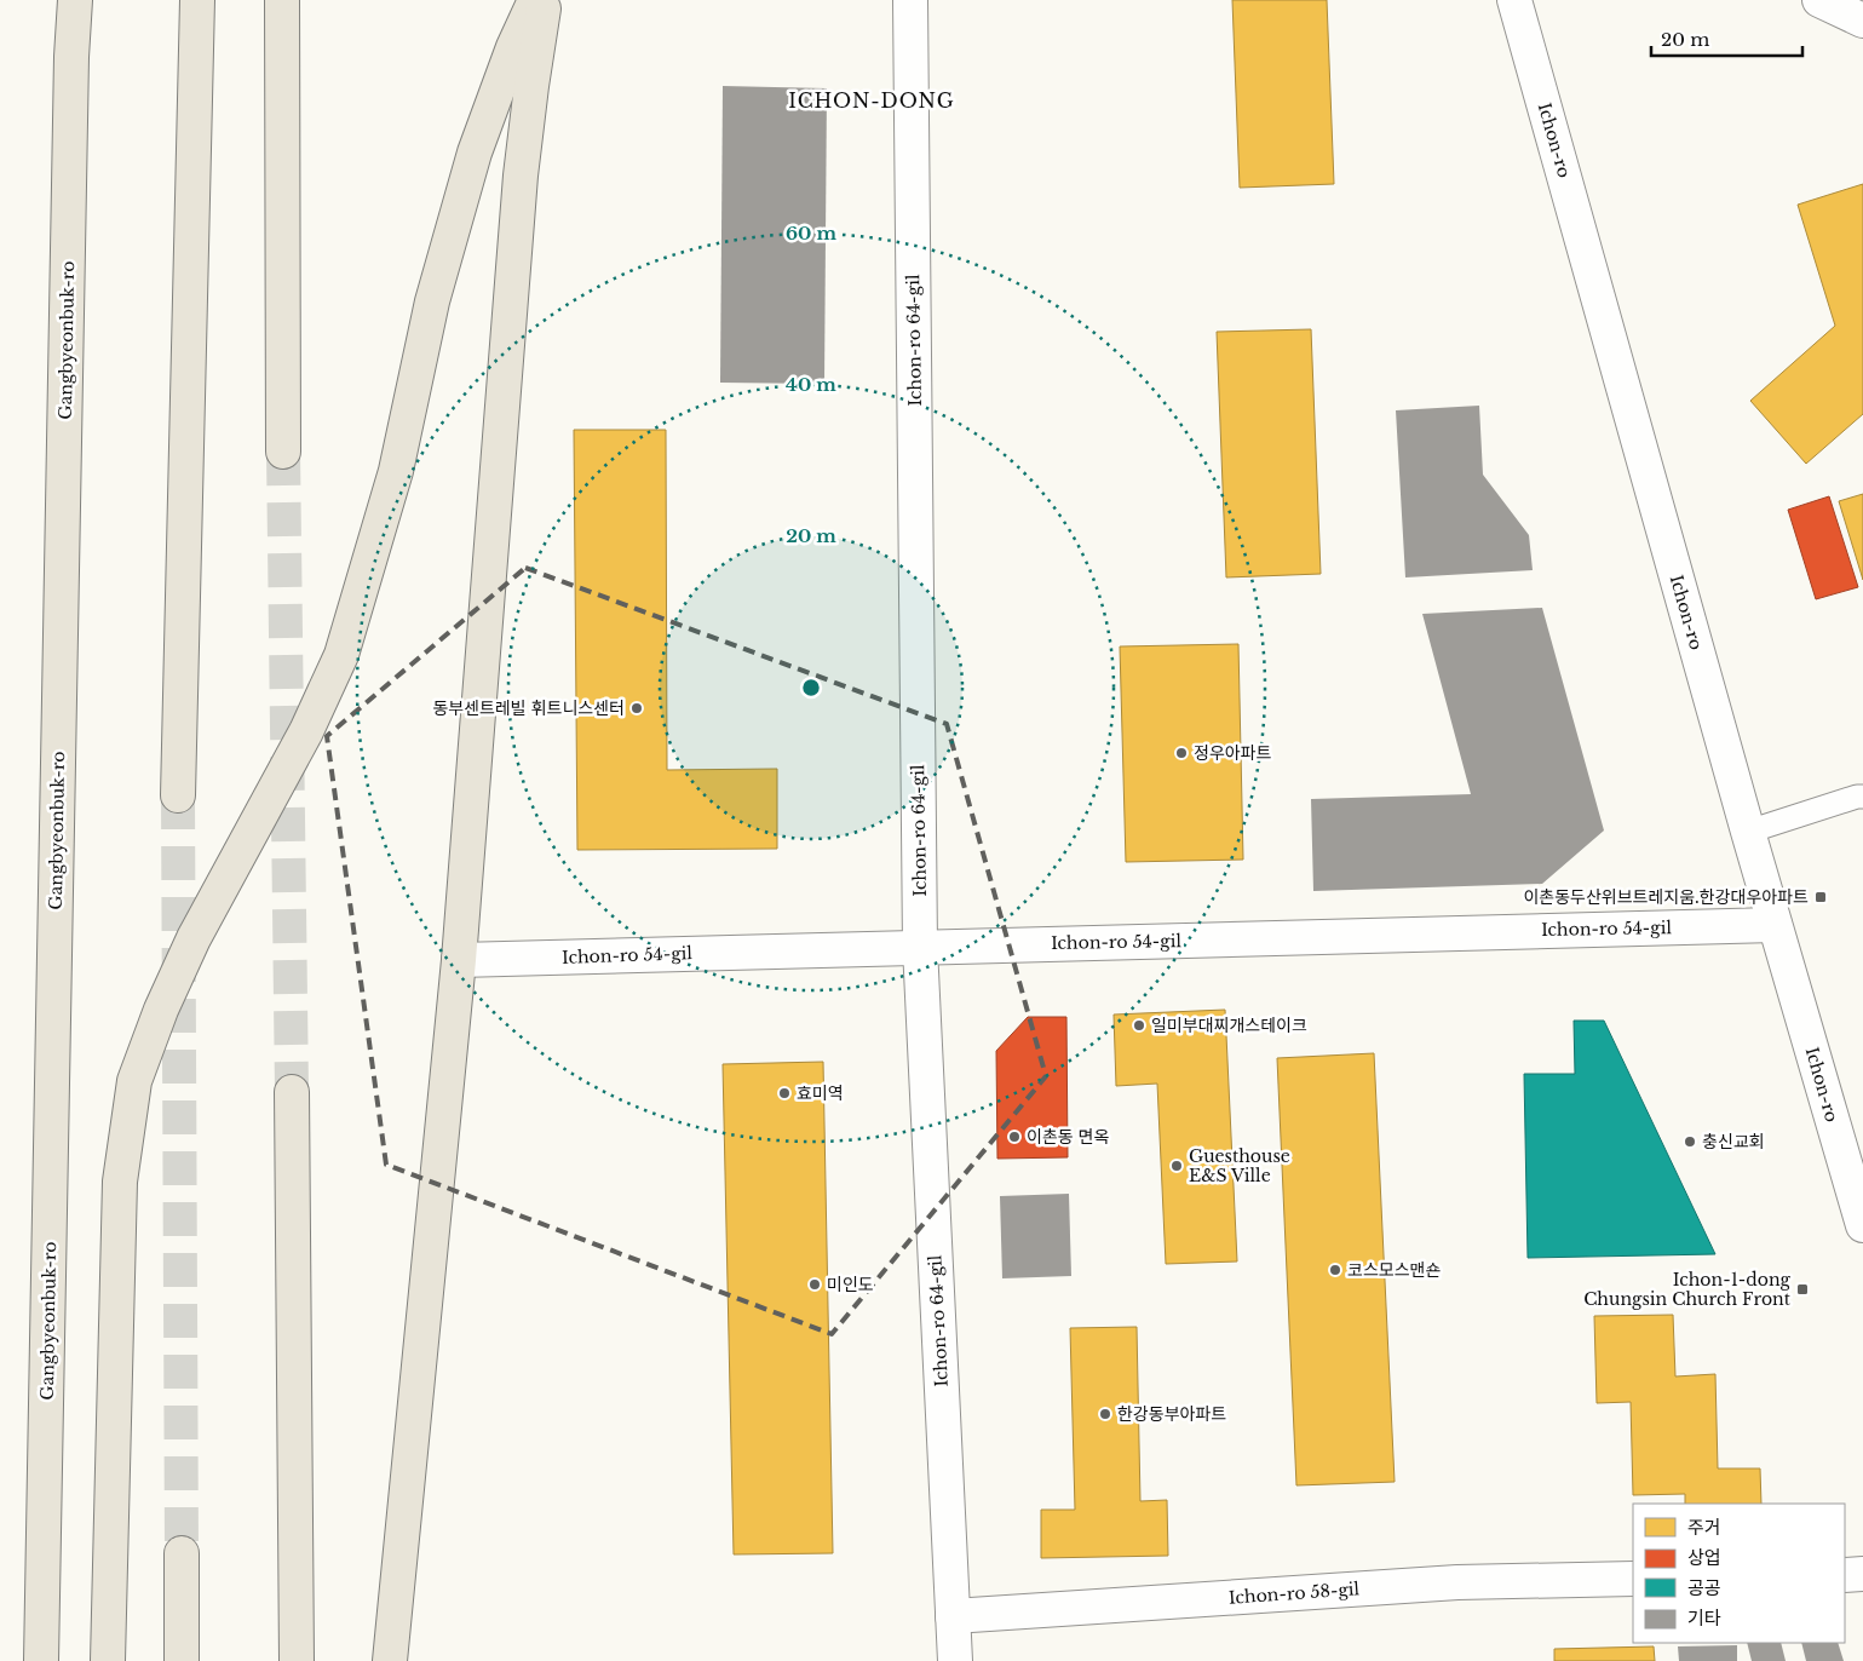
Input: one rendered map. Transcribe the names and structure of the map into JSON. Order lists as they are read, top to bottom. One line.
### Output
{"streets":{"highway":["Gangbyeonbuk-ro"],"street":["Ichon-ro","Ichon-ro 64-gil","Ichon-ro 54-gil","Ichon-ro 58-gil"]},"crossings":[["Ichon-ro","Ichon-ro 54-gil"],["Ichon-ro 64-gil","Ichon-ro 54-gil"],["Ichon-ro 64-gil","Ichon-ro 58-gil"]],"districts":["ICHON-DONG"],"places":{"other":["동부센트레빌 휘트니스센터","정우아파트","일미부대찌개스테이크","효미역","이촌동 면옥","충신교회","Guesthouse E&S Ville","코스모스맨숀","미인도","한강동부아파트"],"transit":["이촌동두산위브트레지움.한강대우아파트","Ichon-1-dong Chungsin Church Front"]},"legend":["주거","상업","공공","기타"],"scale_bar":"20 m","rings":["60 m","40 m","20 m"]}
